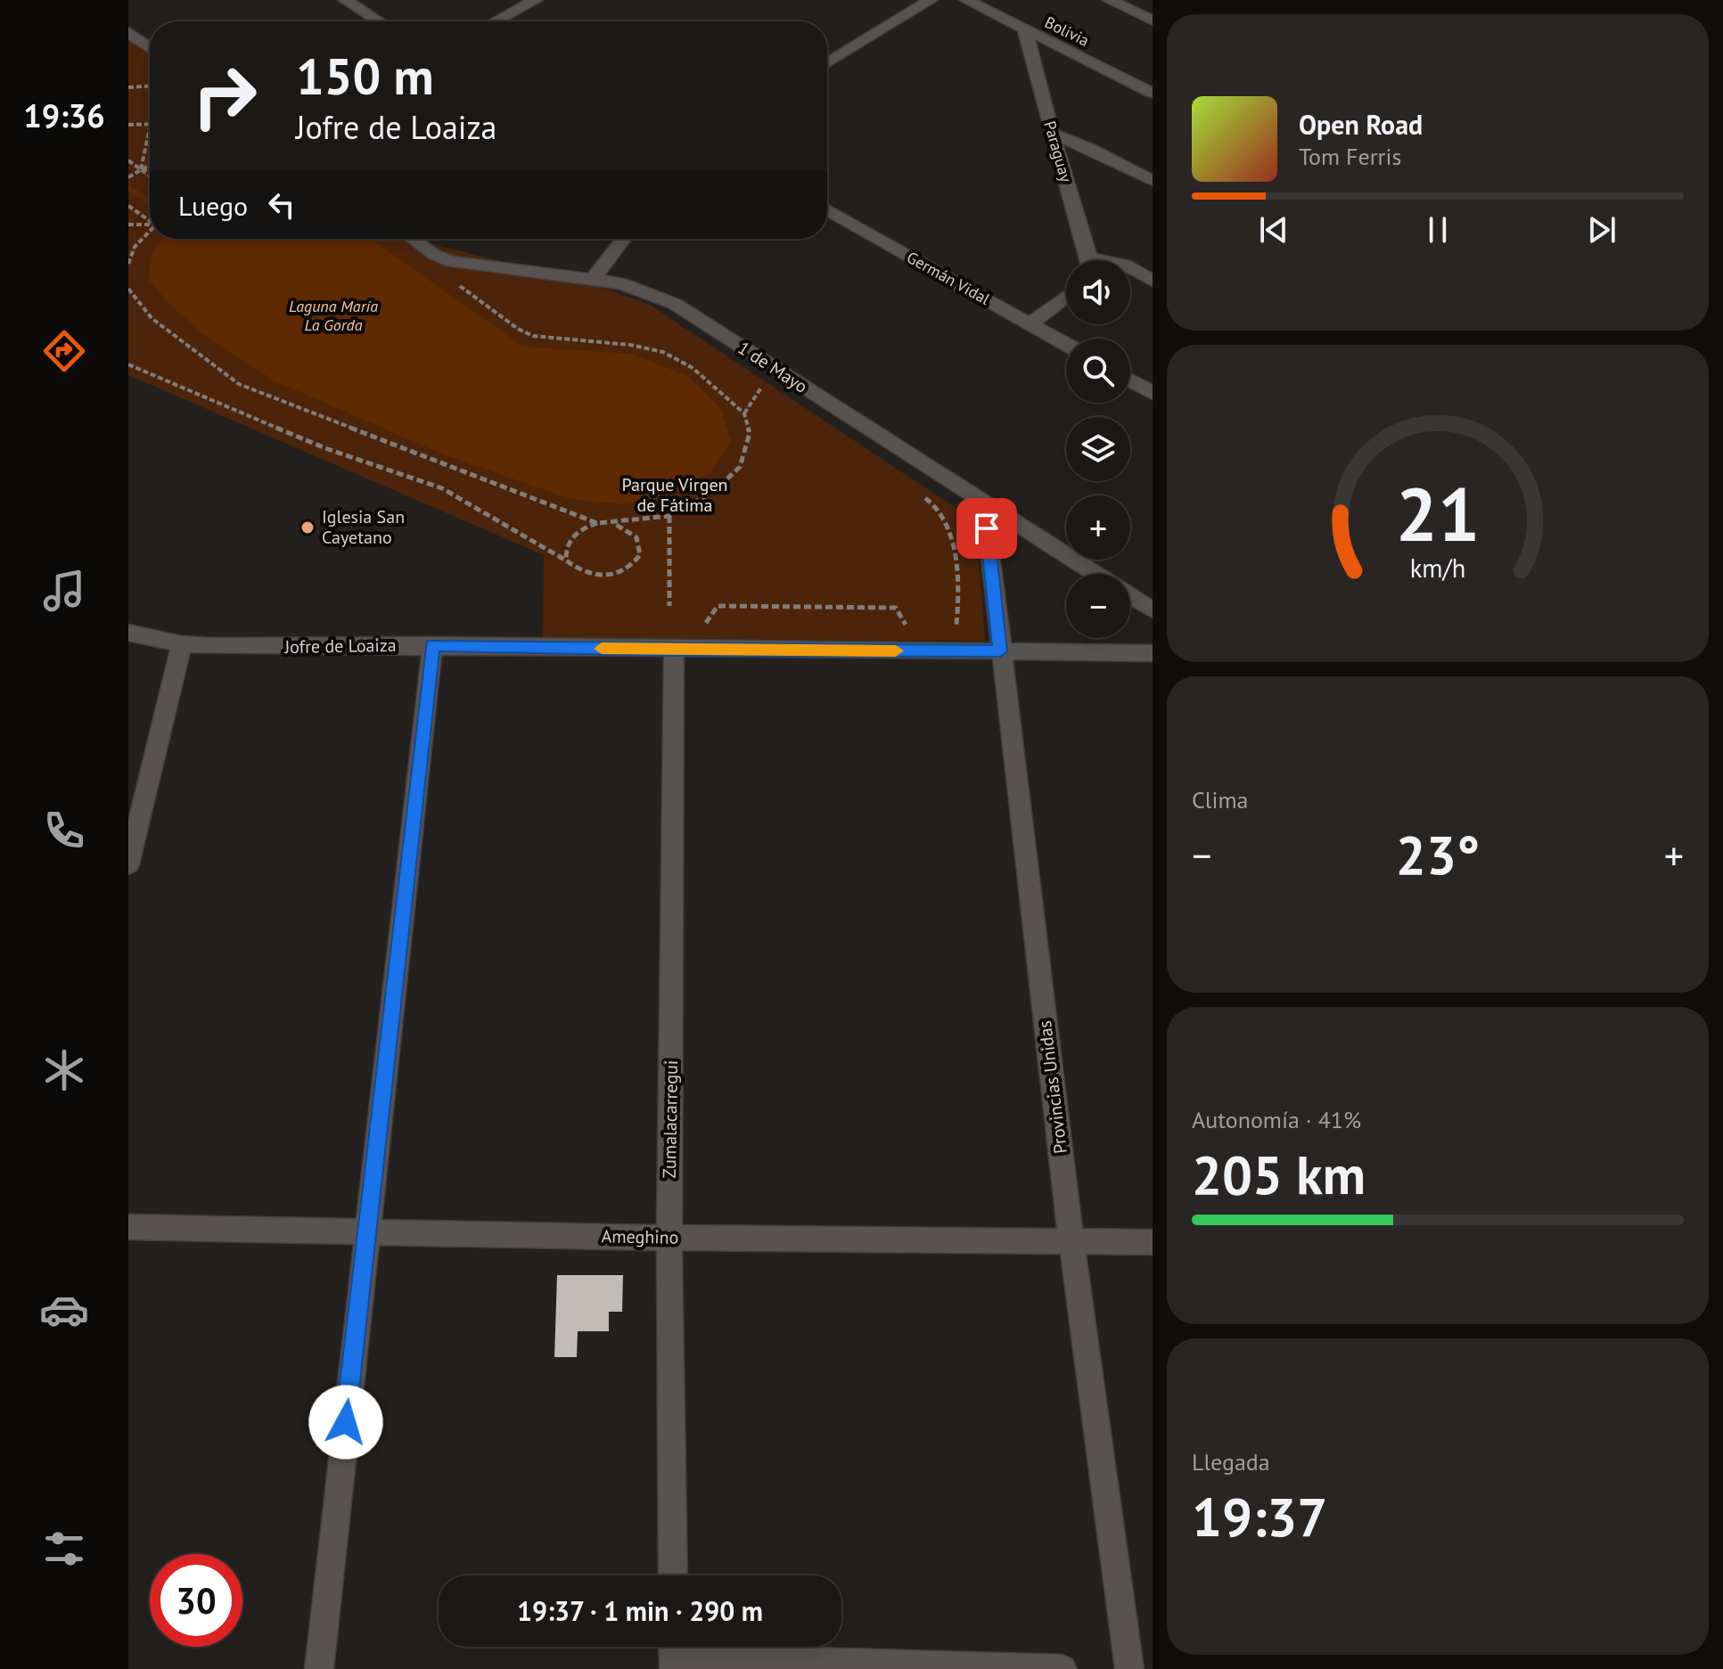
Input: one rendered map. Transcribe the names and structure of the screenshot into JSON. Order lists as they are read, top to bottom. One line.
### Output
{"streets":{"street":["Bolivia","Paraguay","Germán Vidal","1 de Mayo","Jofre de Loaiza","Provincias Unidas","Zumalacarregui","Ameghino"]},"crossings":[["Bolivia","Paraguay"],["1 de Mayo","Provincias Unidas"],["Jofre de Loaiza","Provincias Unidas"],["Jofre de Loaiza","Zumalacarregui"],["Provincias Unidas","Ameghino"],["Zumalacarregui","Ameghino"]],"water":["Laguna María La Gorda"],"parks":["Parque Virgen de Fátima"],"places":["Iglesia San Cayetano"],"page":{"tabs":"19:36","turn":["150 m","Jofre de Loaiza"],"song":["Open Road","Tom Ferris"],"then":"Luego","map_buttons":["+","−"],"tile":["Clima",["Autonomía · 41%","205 km"],["Llegada","19:37"]],"heat":["−","23°","+"],"limit":"30","trip":"19:37 · 1 min · 290 m","gauge":["21","km/h"]}}
